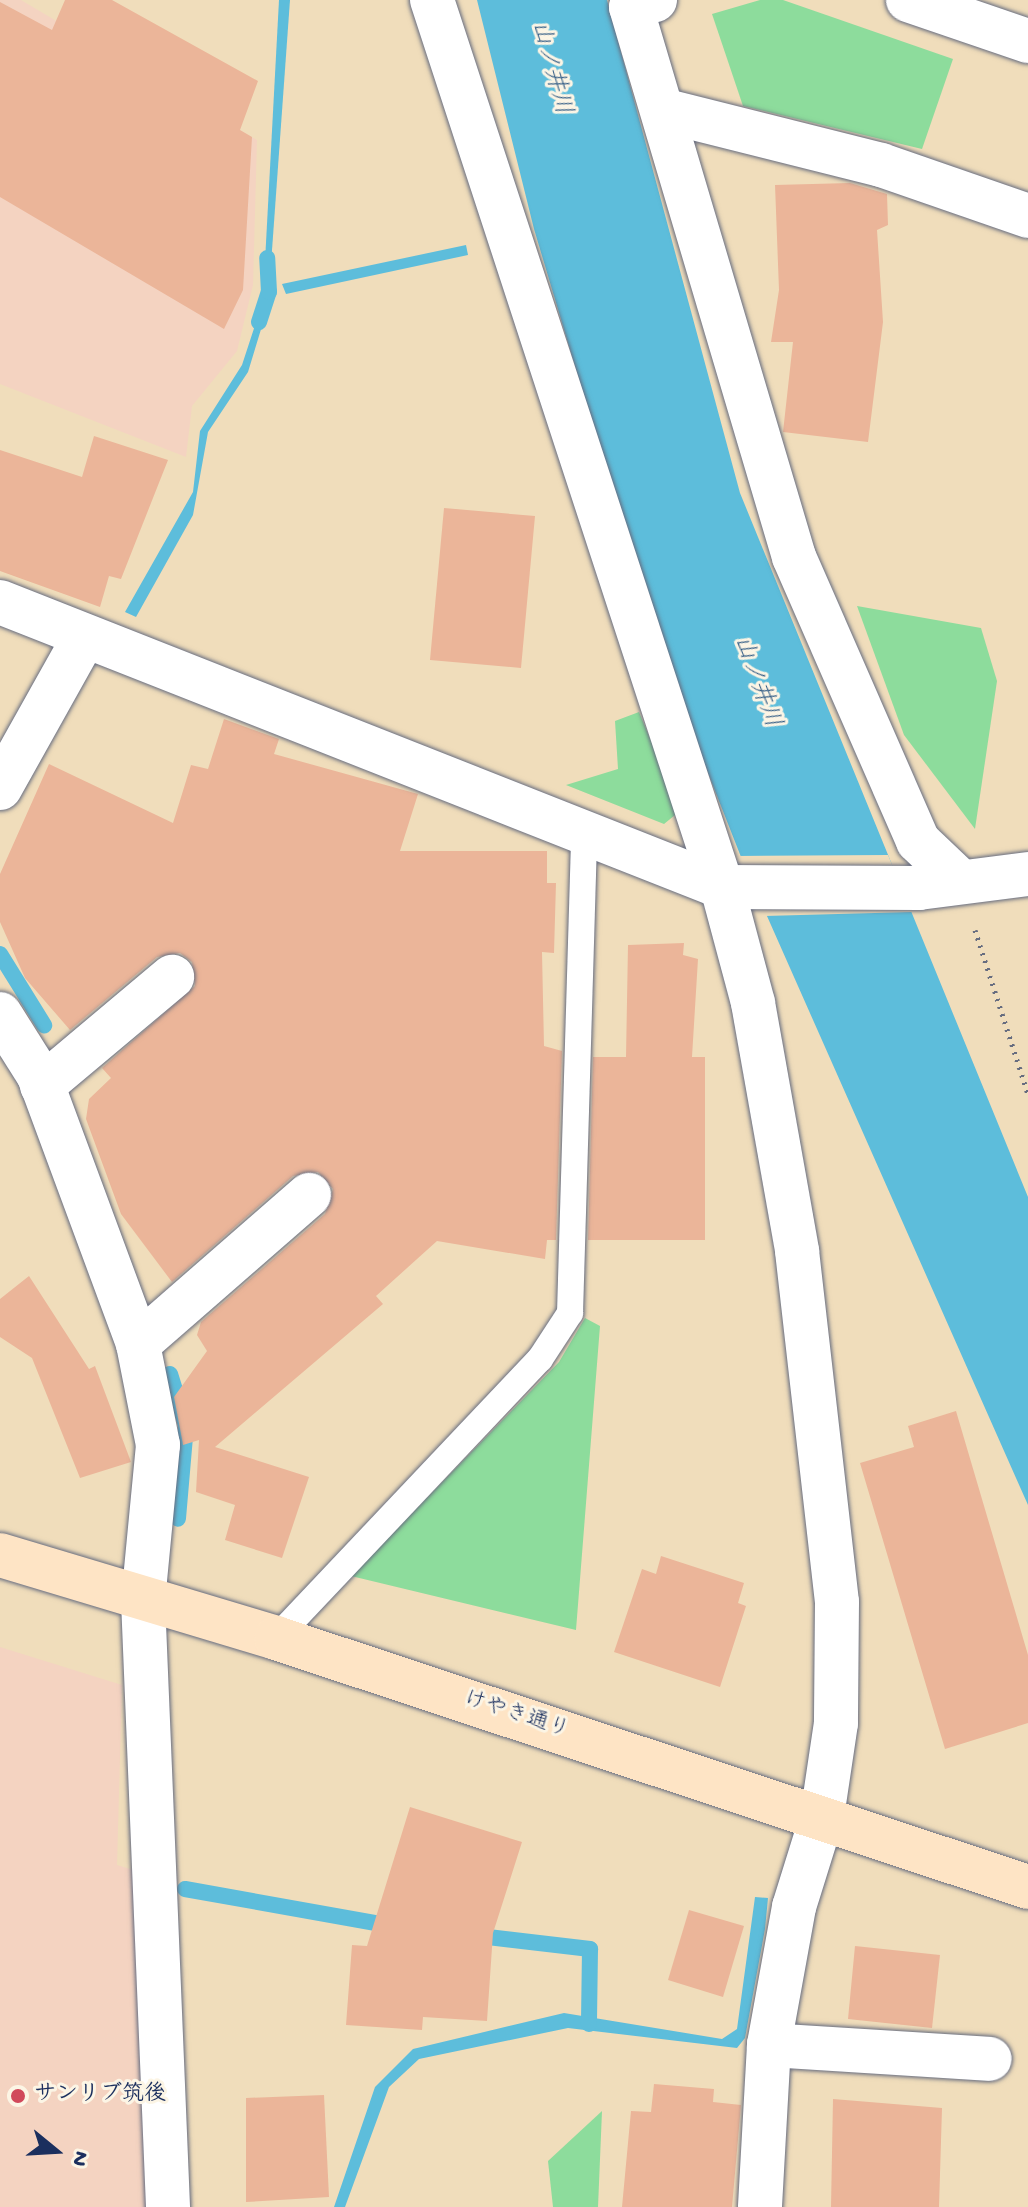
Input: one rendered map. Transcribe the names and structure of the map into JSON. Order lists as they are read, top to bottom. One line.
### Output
{"streets":{"street":["けやき通り"]},"water":["山ノ井川"],"places":["サンリブ筑後"],"north":"right"}
